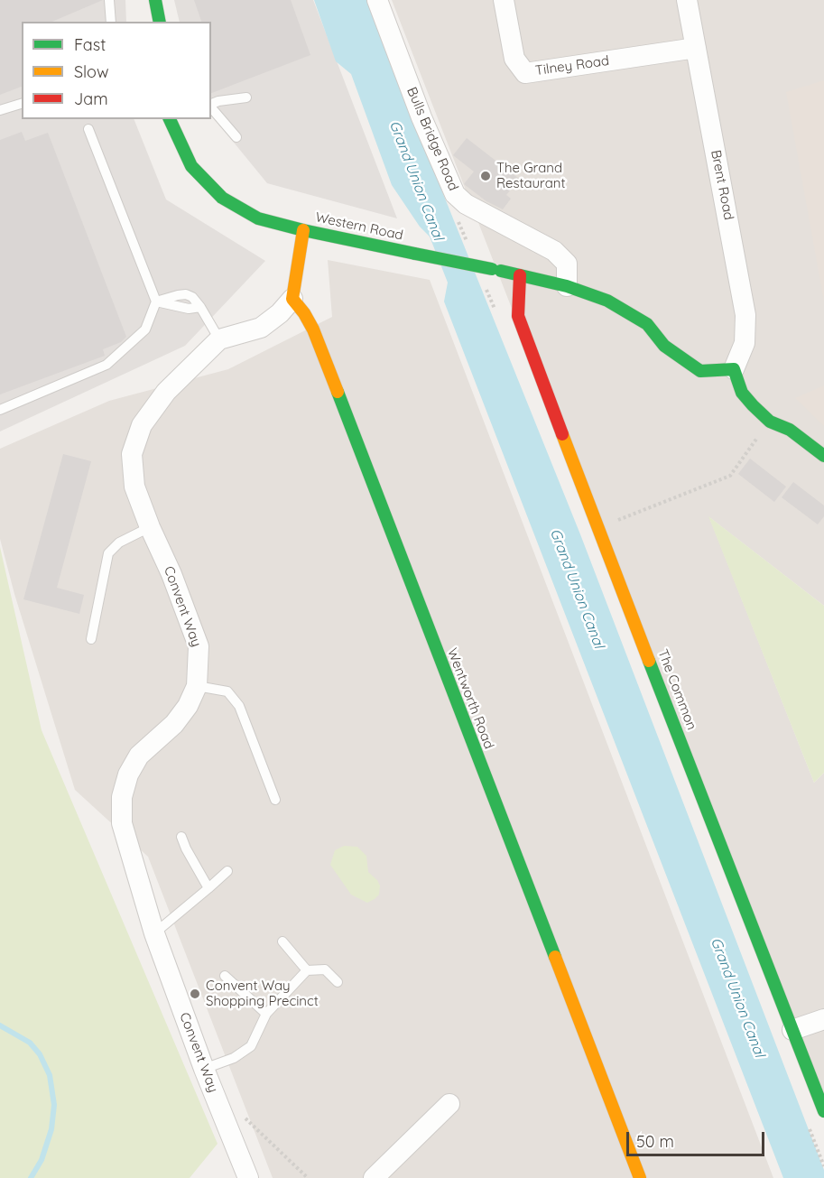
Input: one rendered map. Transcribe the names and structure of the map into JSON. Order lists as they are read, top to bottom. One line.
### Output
{"streets":{"street":["Tilney Road","Bulls Bridge Road","Brent Road","Western Road","Convent Way","The Common","Wentworth Road"]},"crossings":[["Tilney Road","Brent Road"],["Bulls Bridge Road","Western Road"],["Brent Road","Western Road"],["Western Road","The Common"],["Convent Way","Wentworth Road"]],"water":["Grand Union Canal"],"places":["The Grand Restaurant","Convent Way Shopping Precinct"],"legend":["Fast","Slow","Jam"],"scale_bar":"50 m"}
